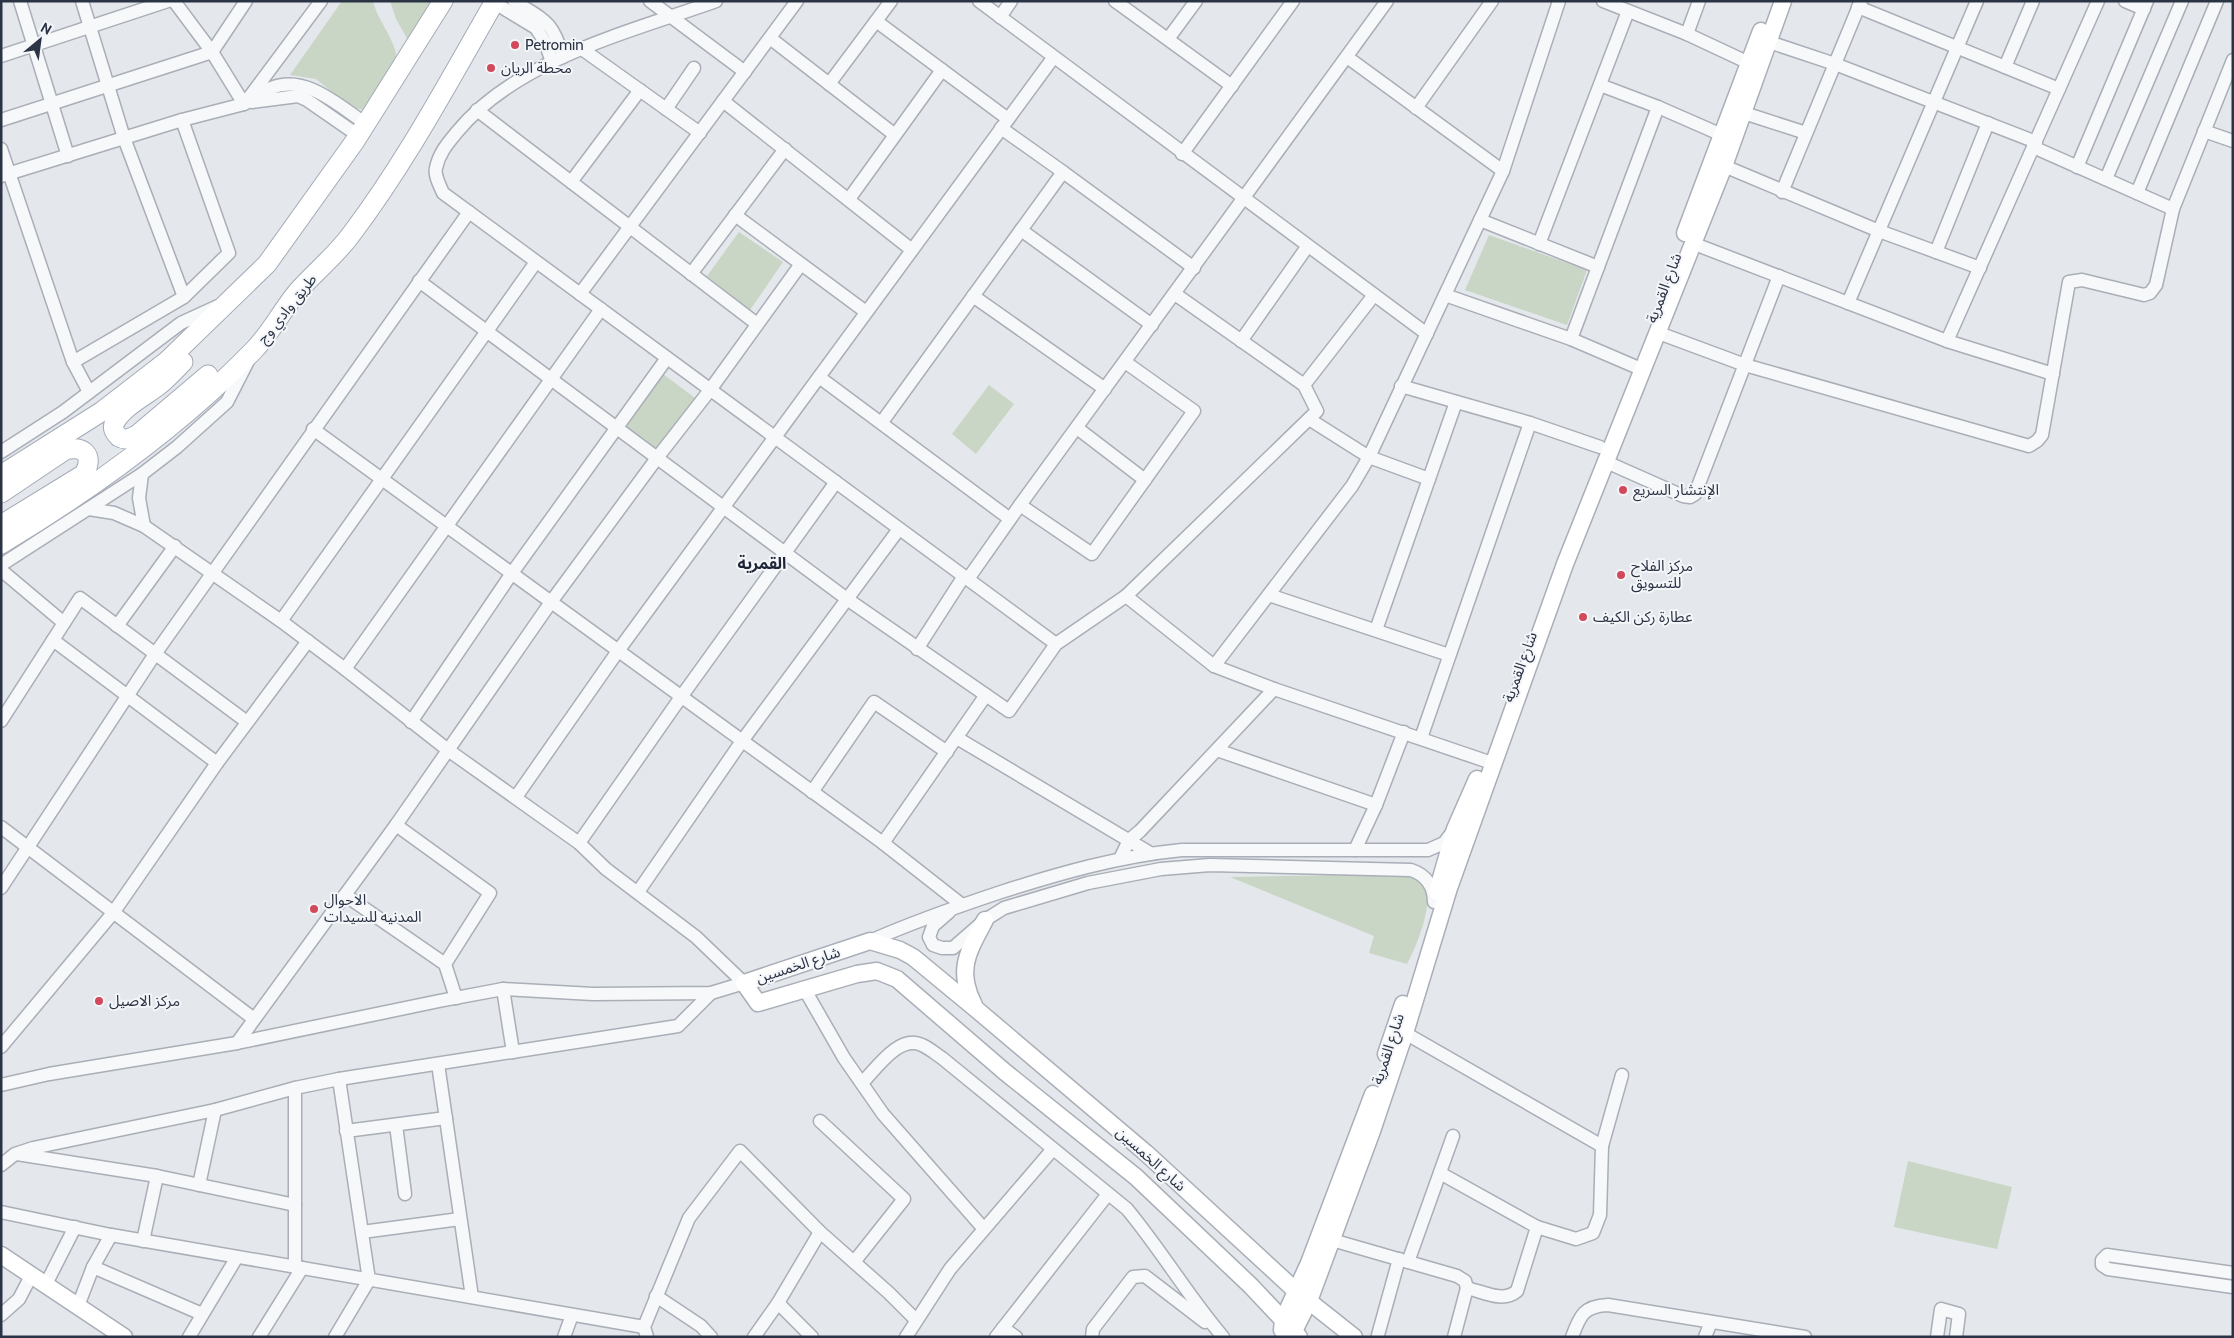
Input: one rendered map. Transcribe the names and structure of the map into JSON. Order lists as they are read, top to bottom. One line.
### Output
{"streets":{"main road":["طريق وادي وج"],"street":["شارع القمرية","شارع الخمسين"]},"crossings":[["شارع القمرية","شارع الخمسين"]],"districts":["القمرية"],"places":["Petromin","محطة الريان","الإنتشار السريع","مركز الفلاح للتسويق","عطارة ركن الكيف","الاحوال المدنيه للسيدات","مركز الاصيل"],"north":"top right"}
